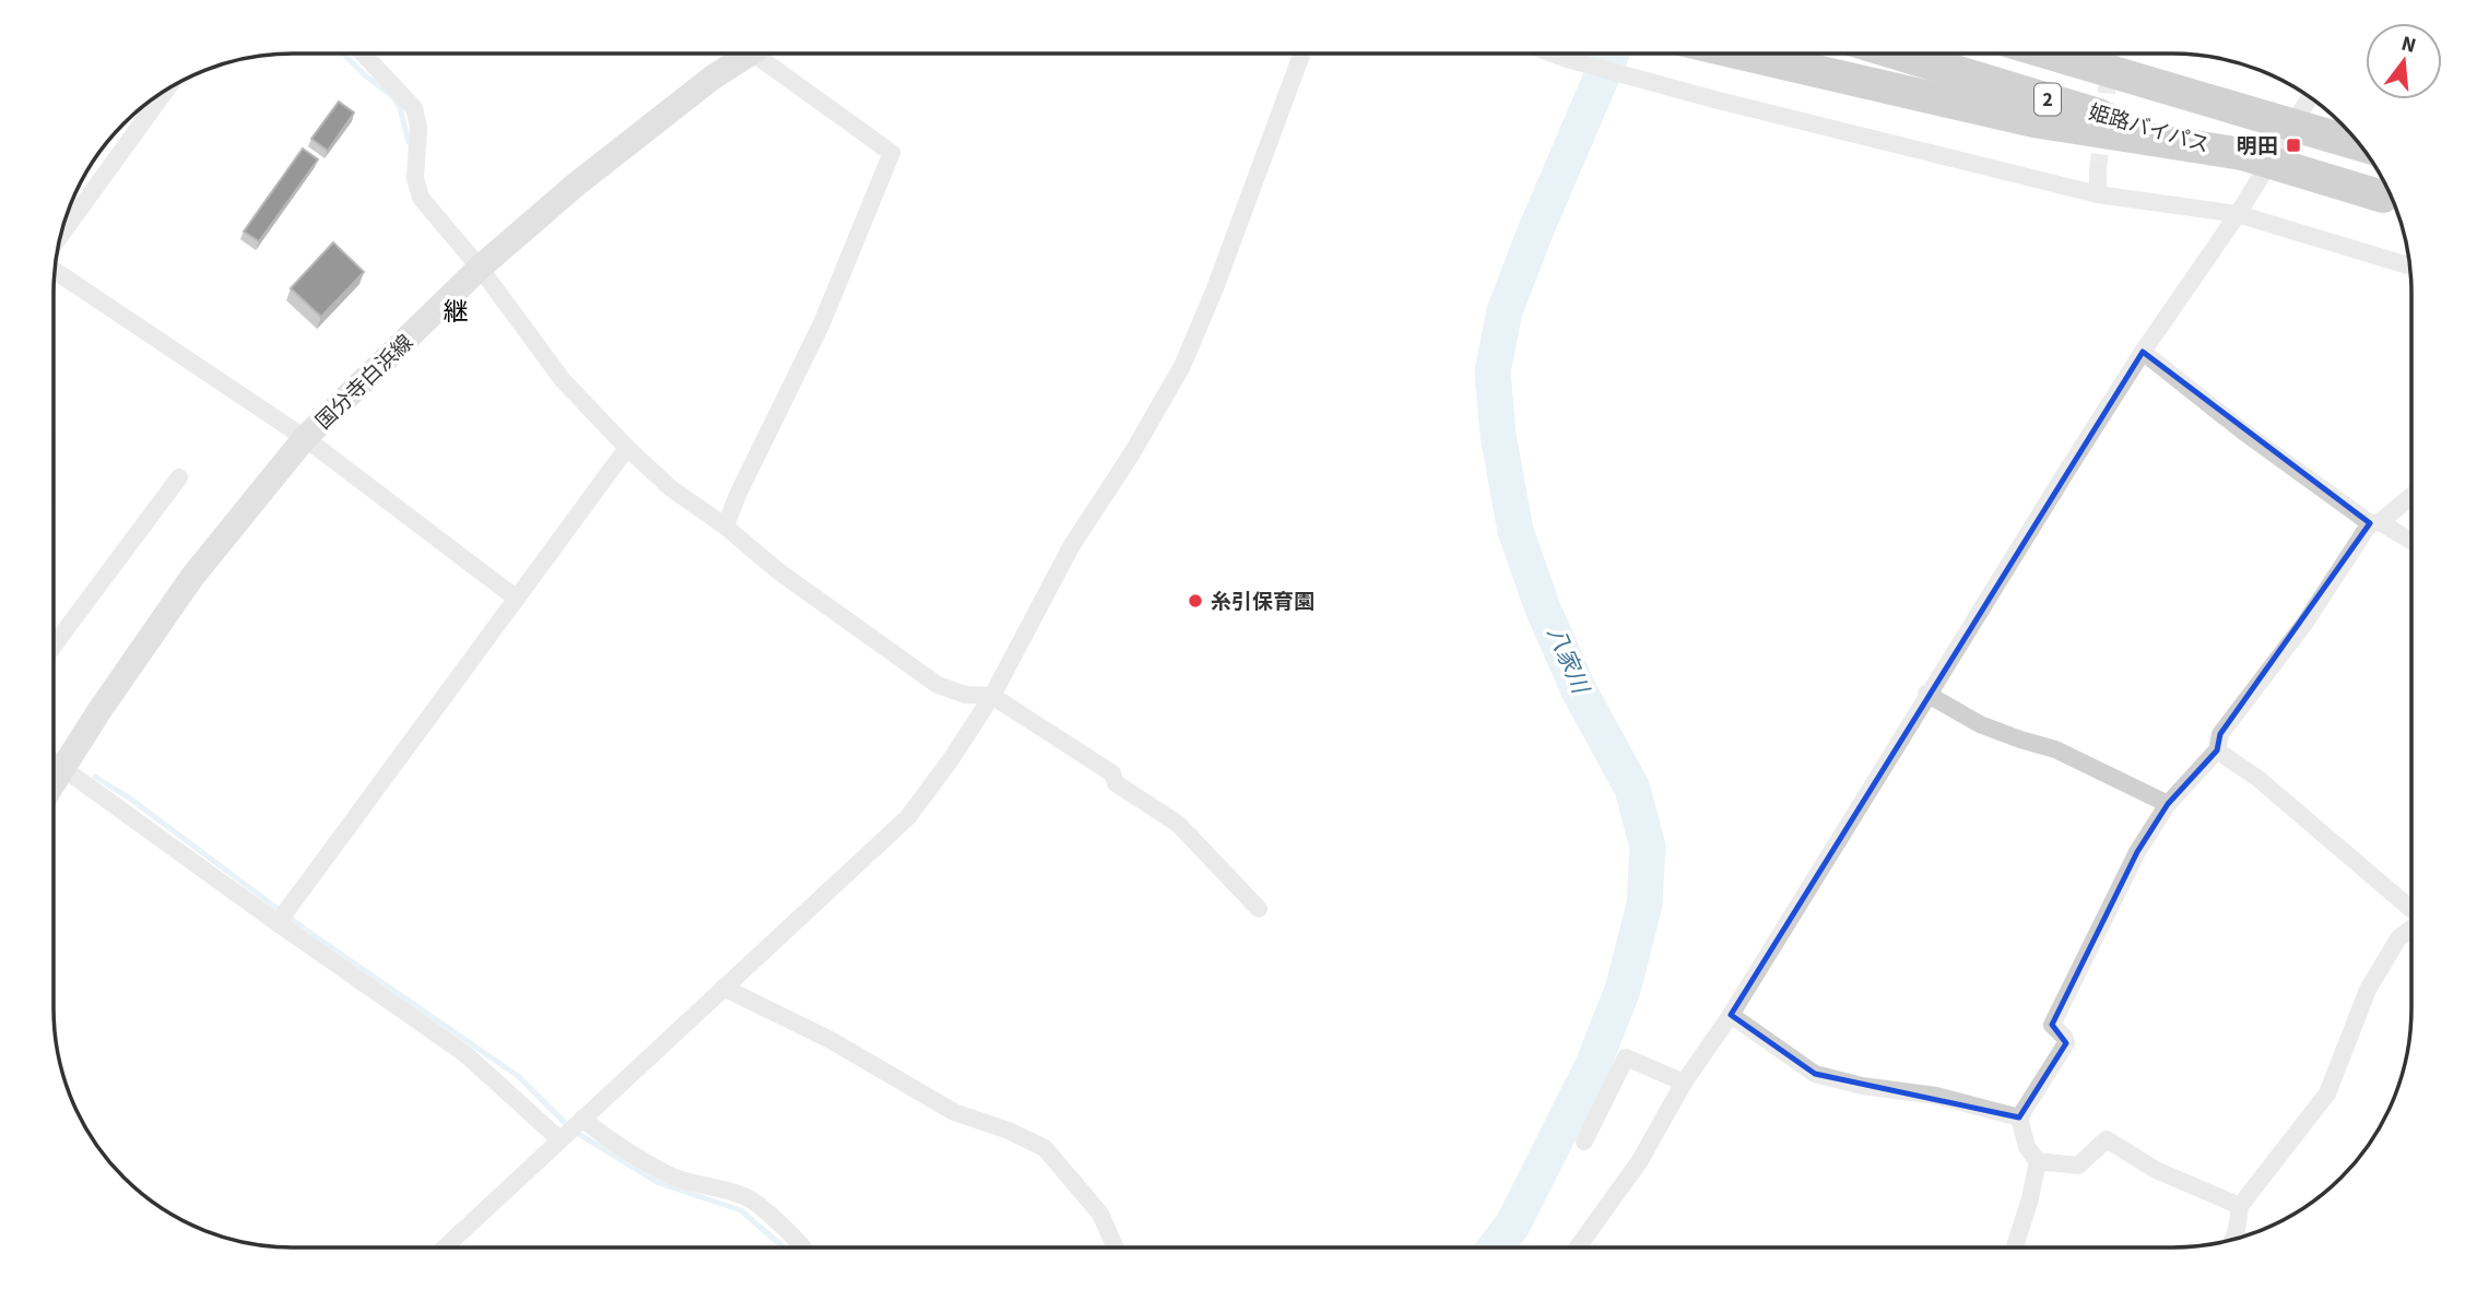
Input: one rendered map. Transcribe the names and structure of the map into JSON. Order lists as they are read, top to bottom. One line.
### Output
{"streets":{"highway":["2","姫路バイパス"],"main road":["国分寺白浜線"]},"districts":["継"],"water":["八家川"],"places":{"transit":["明田"],"other":["糸引保育園"]},"north":"top"}
